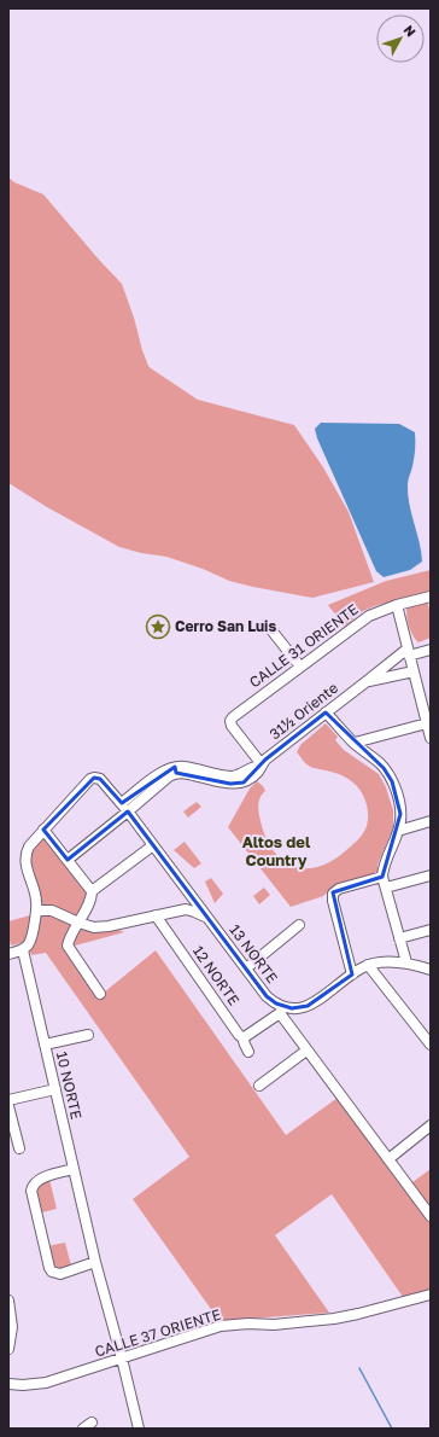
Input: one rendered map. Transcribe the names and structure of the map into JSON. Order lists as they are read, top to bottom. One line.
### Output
{"streets":{"street":["CALLE 31 ORIENTE","31½ Oriente","13 NORTE","12 NORTE","10 NORTE","CALLE 37 ORIENTE"]},"crossings":[["CALLE 31 ORIENTE","31½ Oriente"],["31½ Oriente","13 NORTE"],["10 NORTE","CALLE 37 ORIENTE"]],"districts":["Altos del Country"],"places":{"place":["Cerro San Luis"]},"north":"top right"}
